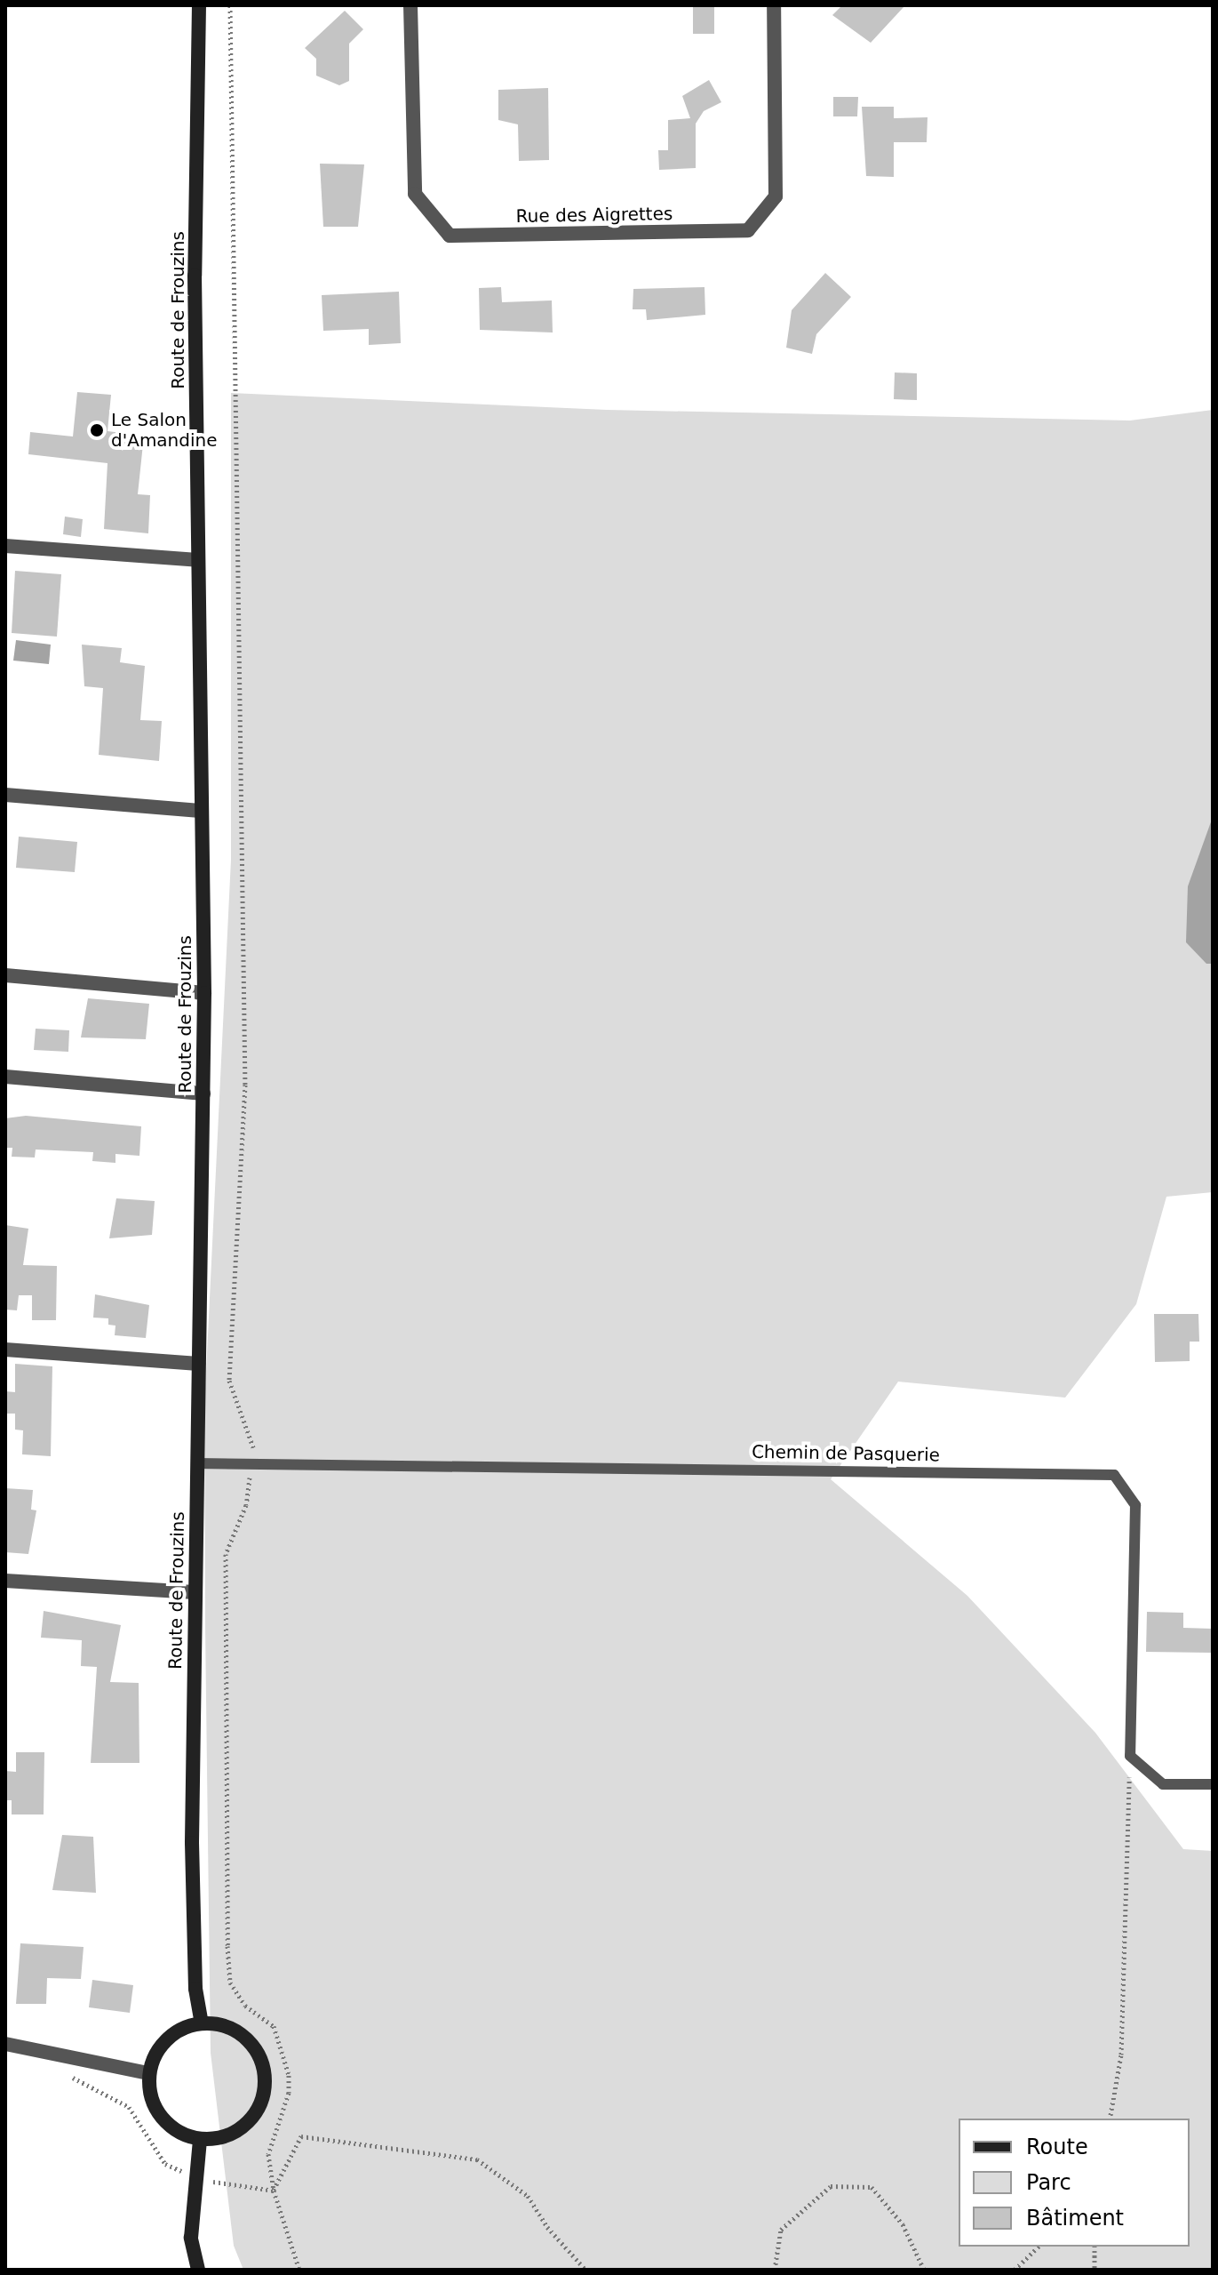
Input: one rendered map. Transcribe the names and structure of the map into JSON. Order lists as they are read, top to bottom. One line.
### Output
{"streets":{"main road":["Route de Frouzins"],"street":["Rue des Aigrettes"],"lane":["Chemin de Pasquerie"]},"crossings":[["Route de Frouzins","Chemin de Pasquerie"]],"places":["Le Salon d'Amandine"],"legend":["Route","Parc","Bâtiment"]}
